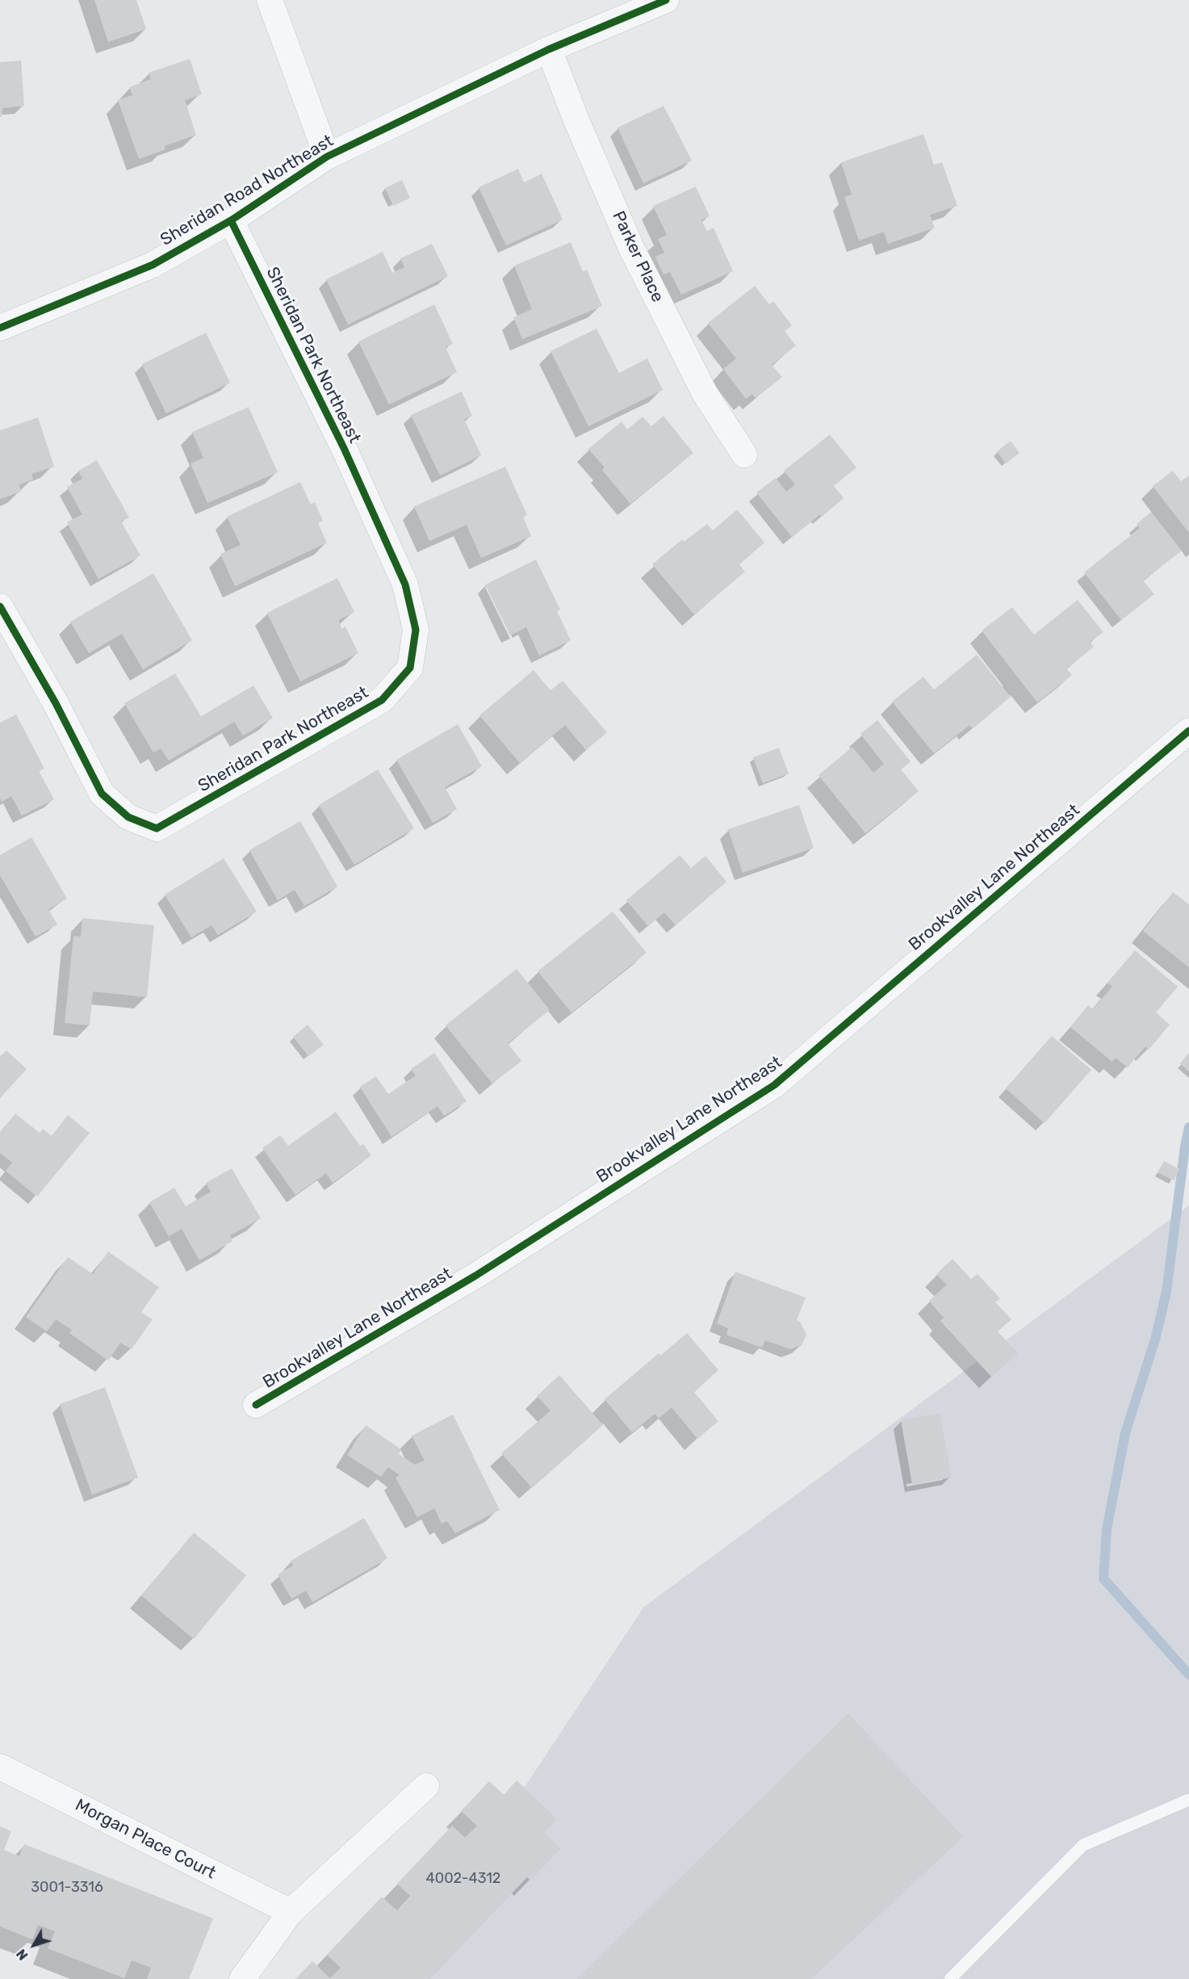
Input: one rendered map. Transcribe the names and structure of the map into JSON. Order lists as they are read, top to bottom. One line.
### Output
{"streets":{"street":["Sheridan Road Northeast","Parker Place","Sheridan Park Northeast","Brookvalley Lane Northeast","Morgan Place Court"]},"crossings":[["Sheridan Road Northeast","Parker Place"],["Sheridan Road Northeast","Sheridan Park Northeast"]],"house_numbers":["4002-4312","3001-3316"],"north":"bottom left"}
